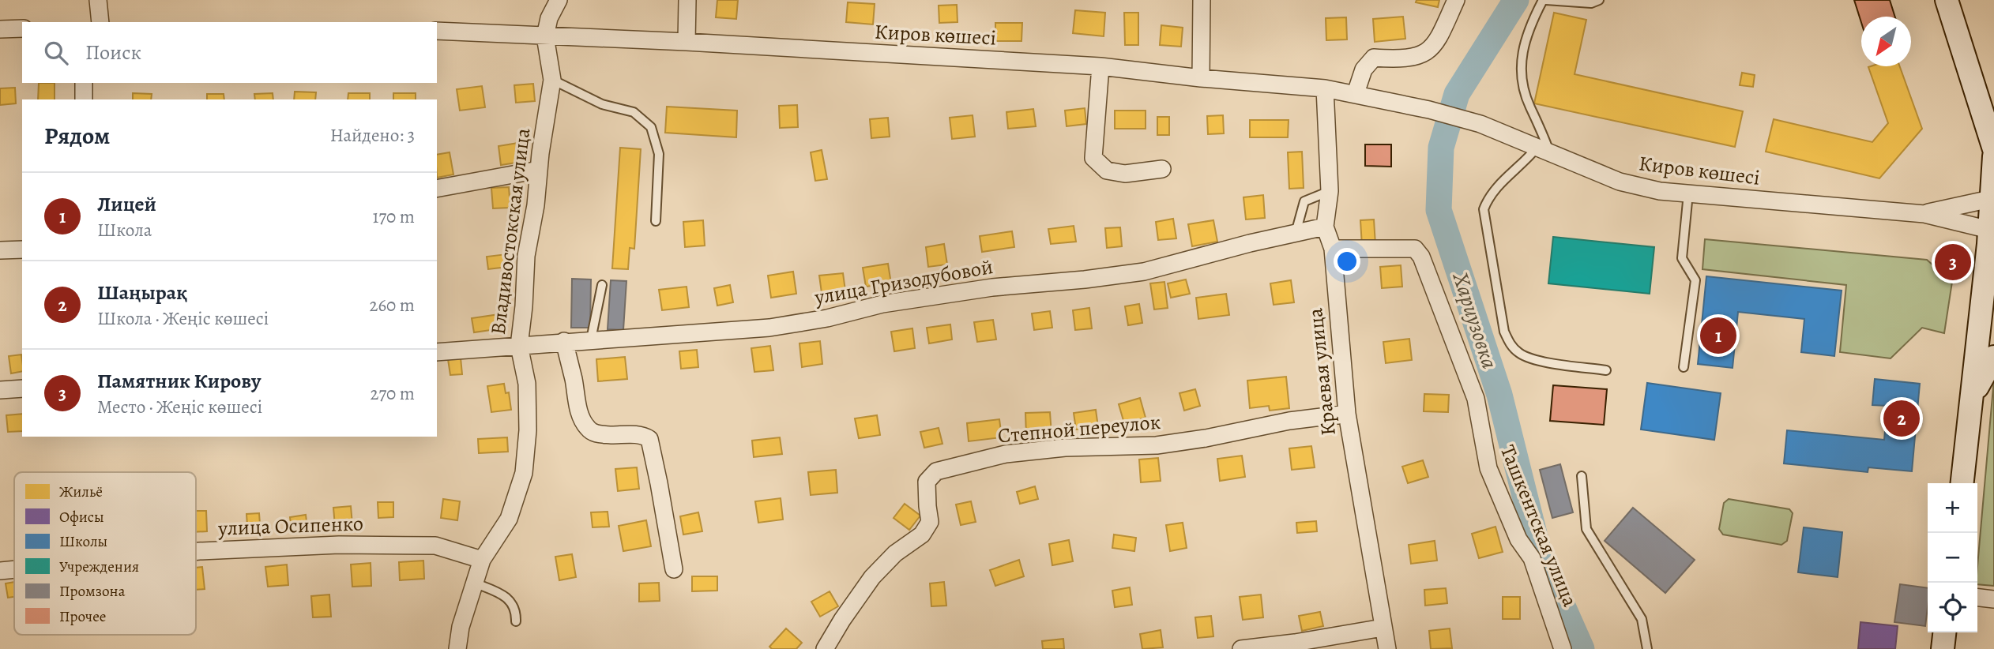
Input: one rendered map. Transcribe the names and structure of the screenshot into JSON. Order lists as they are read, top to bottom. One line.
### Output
{"streets":{"street":["Киров көшесі","Владивостокская улица","улица Гризодубовой","Краевая улица","Степной переулок","улица Осипенко","Ташкентская улица"]},"crossings":[["Киров көшесі","Владивостокская улица"],["Киров көшесі","Краевая улица"],["Владивостокская улица","улица Гризодубовой"],["Владивостокская улица","улица Осипенко"],["улица Гризодубовой","Краевая улица"],["Краевая улица","Степной переулок"],["Краевая улица","Ташкентская улица"]],"water":["Хариузовка"],"legend":["Жильё","Офисы","Школы","Учреждения","Промзона","Прочее"],"north":"bottom left","page":{"search":"Поиск","heading":["Рядом","Найдено: 3"],"list":[{"mark":"1","name":"Лицей","note":"Школа","value":"170 m"},{"mark":"2","name":"Шаңырақ","note":"Школа · Жеңіс көшесі","value":"260 m"},{"mark":"3","name":"Памятник Кирову","note":"Место · Жеңіс көшесі","value":"270 m"}],"pins":["3","1","2"],"map_buttons":["+","−"]}}
